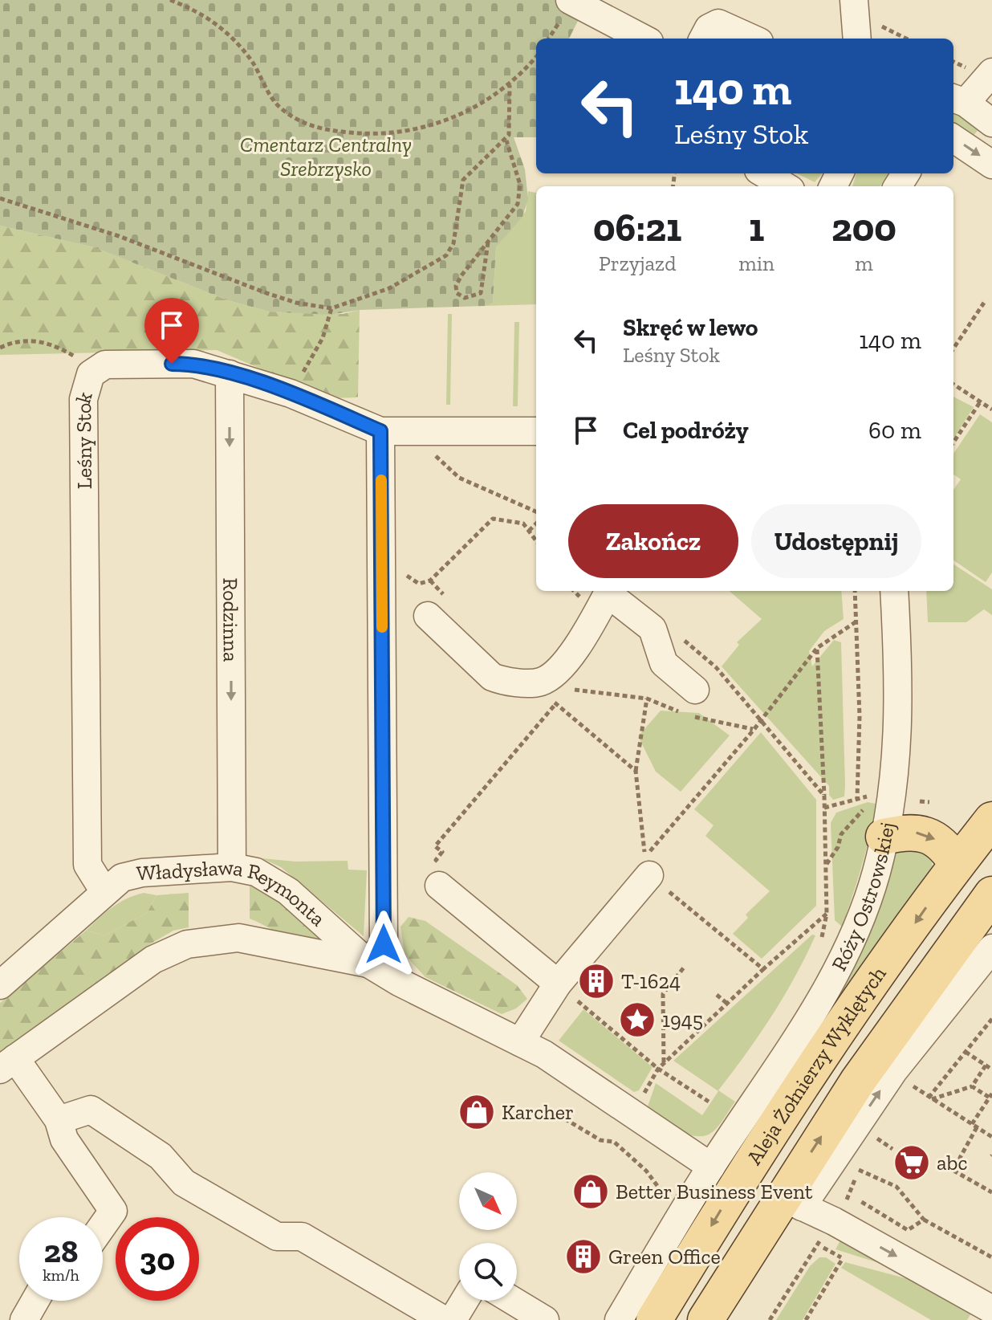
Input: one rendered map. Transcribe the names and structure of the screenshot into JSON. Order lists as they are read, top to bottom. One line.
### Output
{"streets":{"main road":["Aleja Żołnierzy Wyklętych"],"street":["Leśny Stok","Rodzinna","Róży Ostrowskiej","Władysława Reymonta"]},"crossings":[["Leśny Stok","Rodzinna"],["Leśny Stok","Władysława Reymonta"],["Rodzinna","Władysława Reymonta"],["Róży Ostrowskiej","Władysława Reymonta"]],"parks":["Cmentarz Centralny Srebrzysko"],"places":{"building":["T-1624","Green Office"],"place":["1945"],"shop":["Karcher","Better Business Event"],"supermarket":["abc"]},"north":"bottom right","page":{"turn":["140 m","Leśny Stok"],"eta":["06:21","Przyjazd","1","min","200","m"],"list":[{"name":"Skręć w lewo","note":"Leśny Stok","value":"140 m"},{"name":"Cel podróży","value":"60 m"}],"buttons":["Zakończ","Udostępnij"],"speed":"28 km/h","limit":"30"}}
